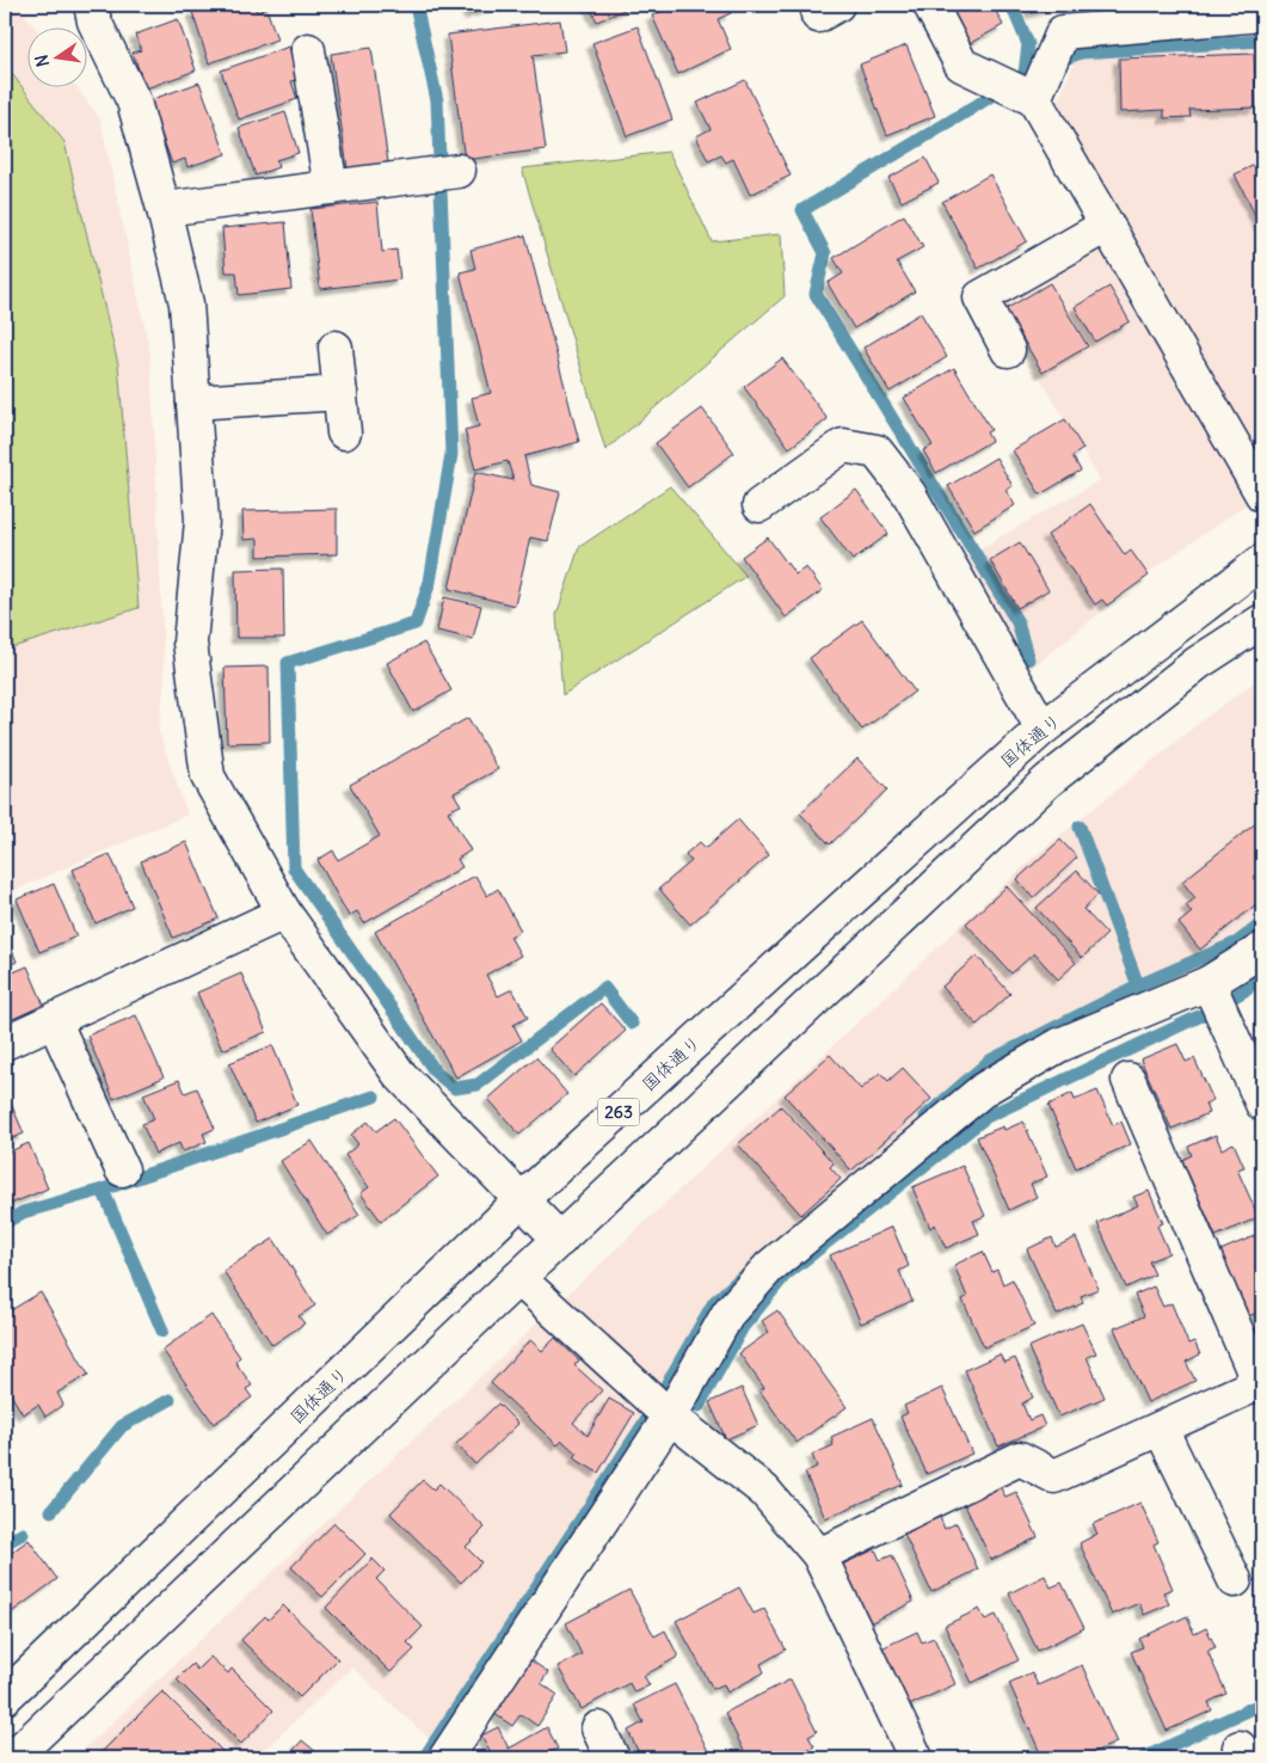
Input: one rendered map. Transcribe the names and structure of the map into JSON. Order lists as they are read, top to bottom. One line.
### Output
{"streets":{"main road":["国体通り","263"]},"north":"left"}
